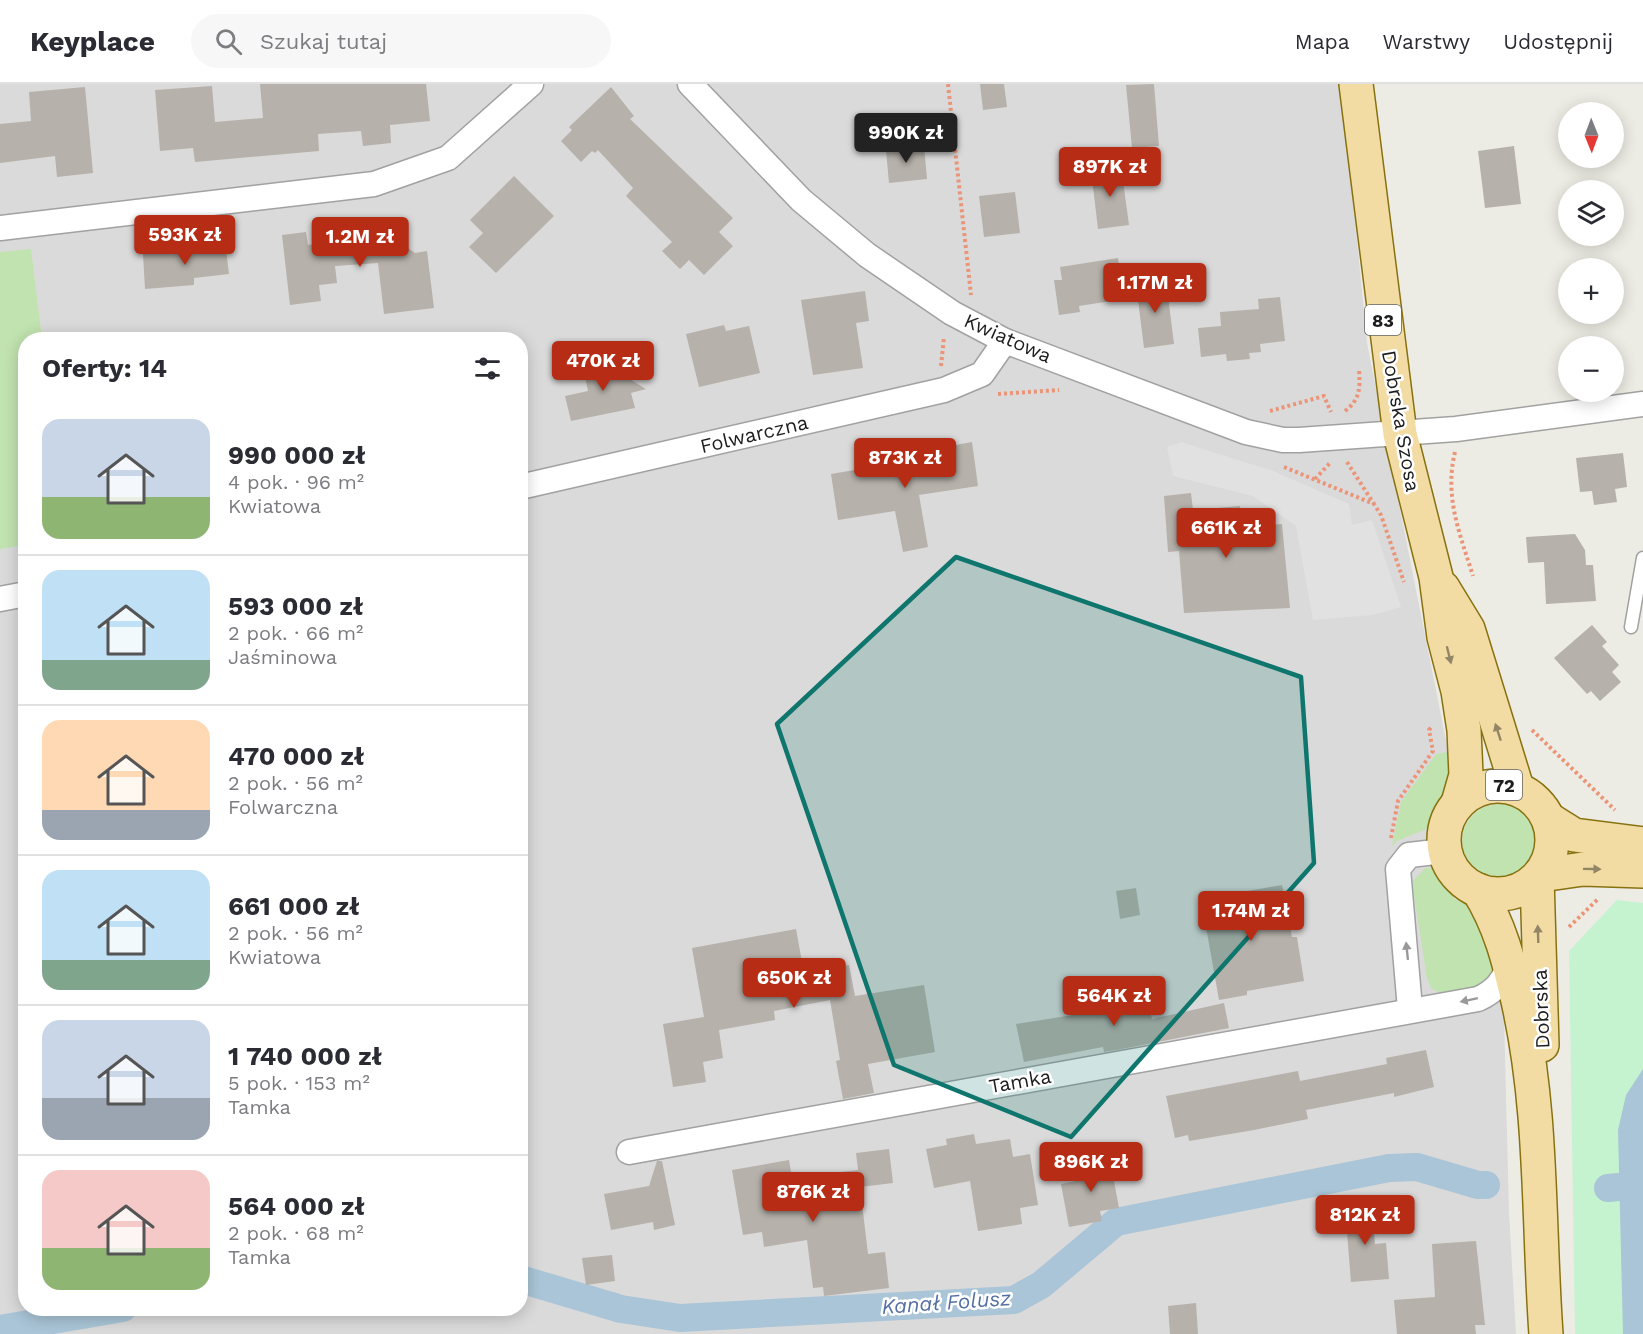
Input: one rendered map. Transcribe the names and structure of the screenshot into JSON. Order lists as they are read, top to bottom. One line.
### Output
{"streets":{"main road":["83","Dobrska Szosa","72","Dobrska"],"street":["Kwiatowa","Folwarczna","Tamka"]},"crossings":[["Kwiatowa","Dobrska Szosa"],["Kwiatowa","Folwarczna"],["Dobrska Szosa","72"],["Dobrska Szosa","Dobrska"],["72","Dobrska"],["Dobrska","Tamka"]],"water":["Kanał Folusz"],"north":"bottom","page":{"header":"Keyplace","search":"Szukaj tutaj","nav":["Mapa","Warstwy","Udostępnij"],"map_buttons":["+","−"],"price":["990K zł","897K zł","593K zł","1.2M zł","1.17M zł","470K zł","873K zł","661K zł","1.74M zł","650K zł","564K zł","896K zł","876K zł","812K zł"],"heading":"Oferty: 14","list":[{"name":"990 000 zł","note":"4 pok. · 96 m² · Kwiatowa"},{"name":"593 000 zł","note":"2 pok. · 66 m² · Jaśminowa"},{"name":"470 000 zł","note":"2 pok. · 56 m² · Folwarczna"},{"name":"661 000 zł","note":"2 pok. · 56 m² · Kwiatowa"},{"name":"1 740 000 zł","note":"5 pok. · 153 m² · Tamka"},{"name":"564 000 zł","note":"2 pok. · 68 m² · Tamka"}]}}
